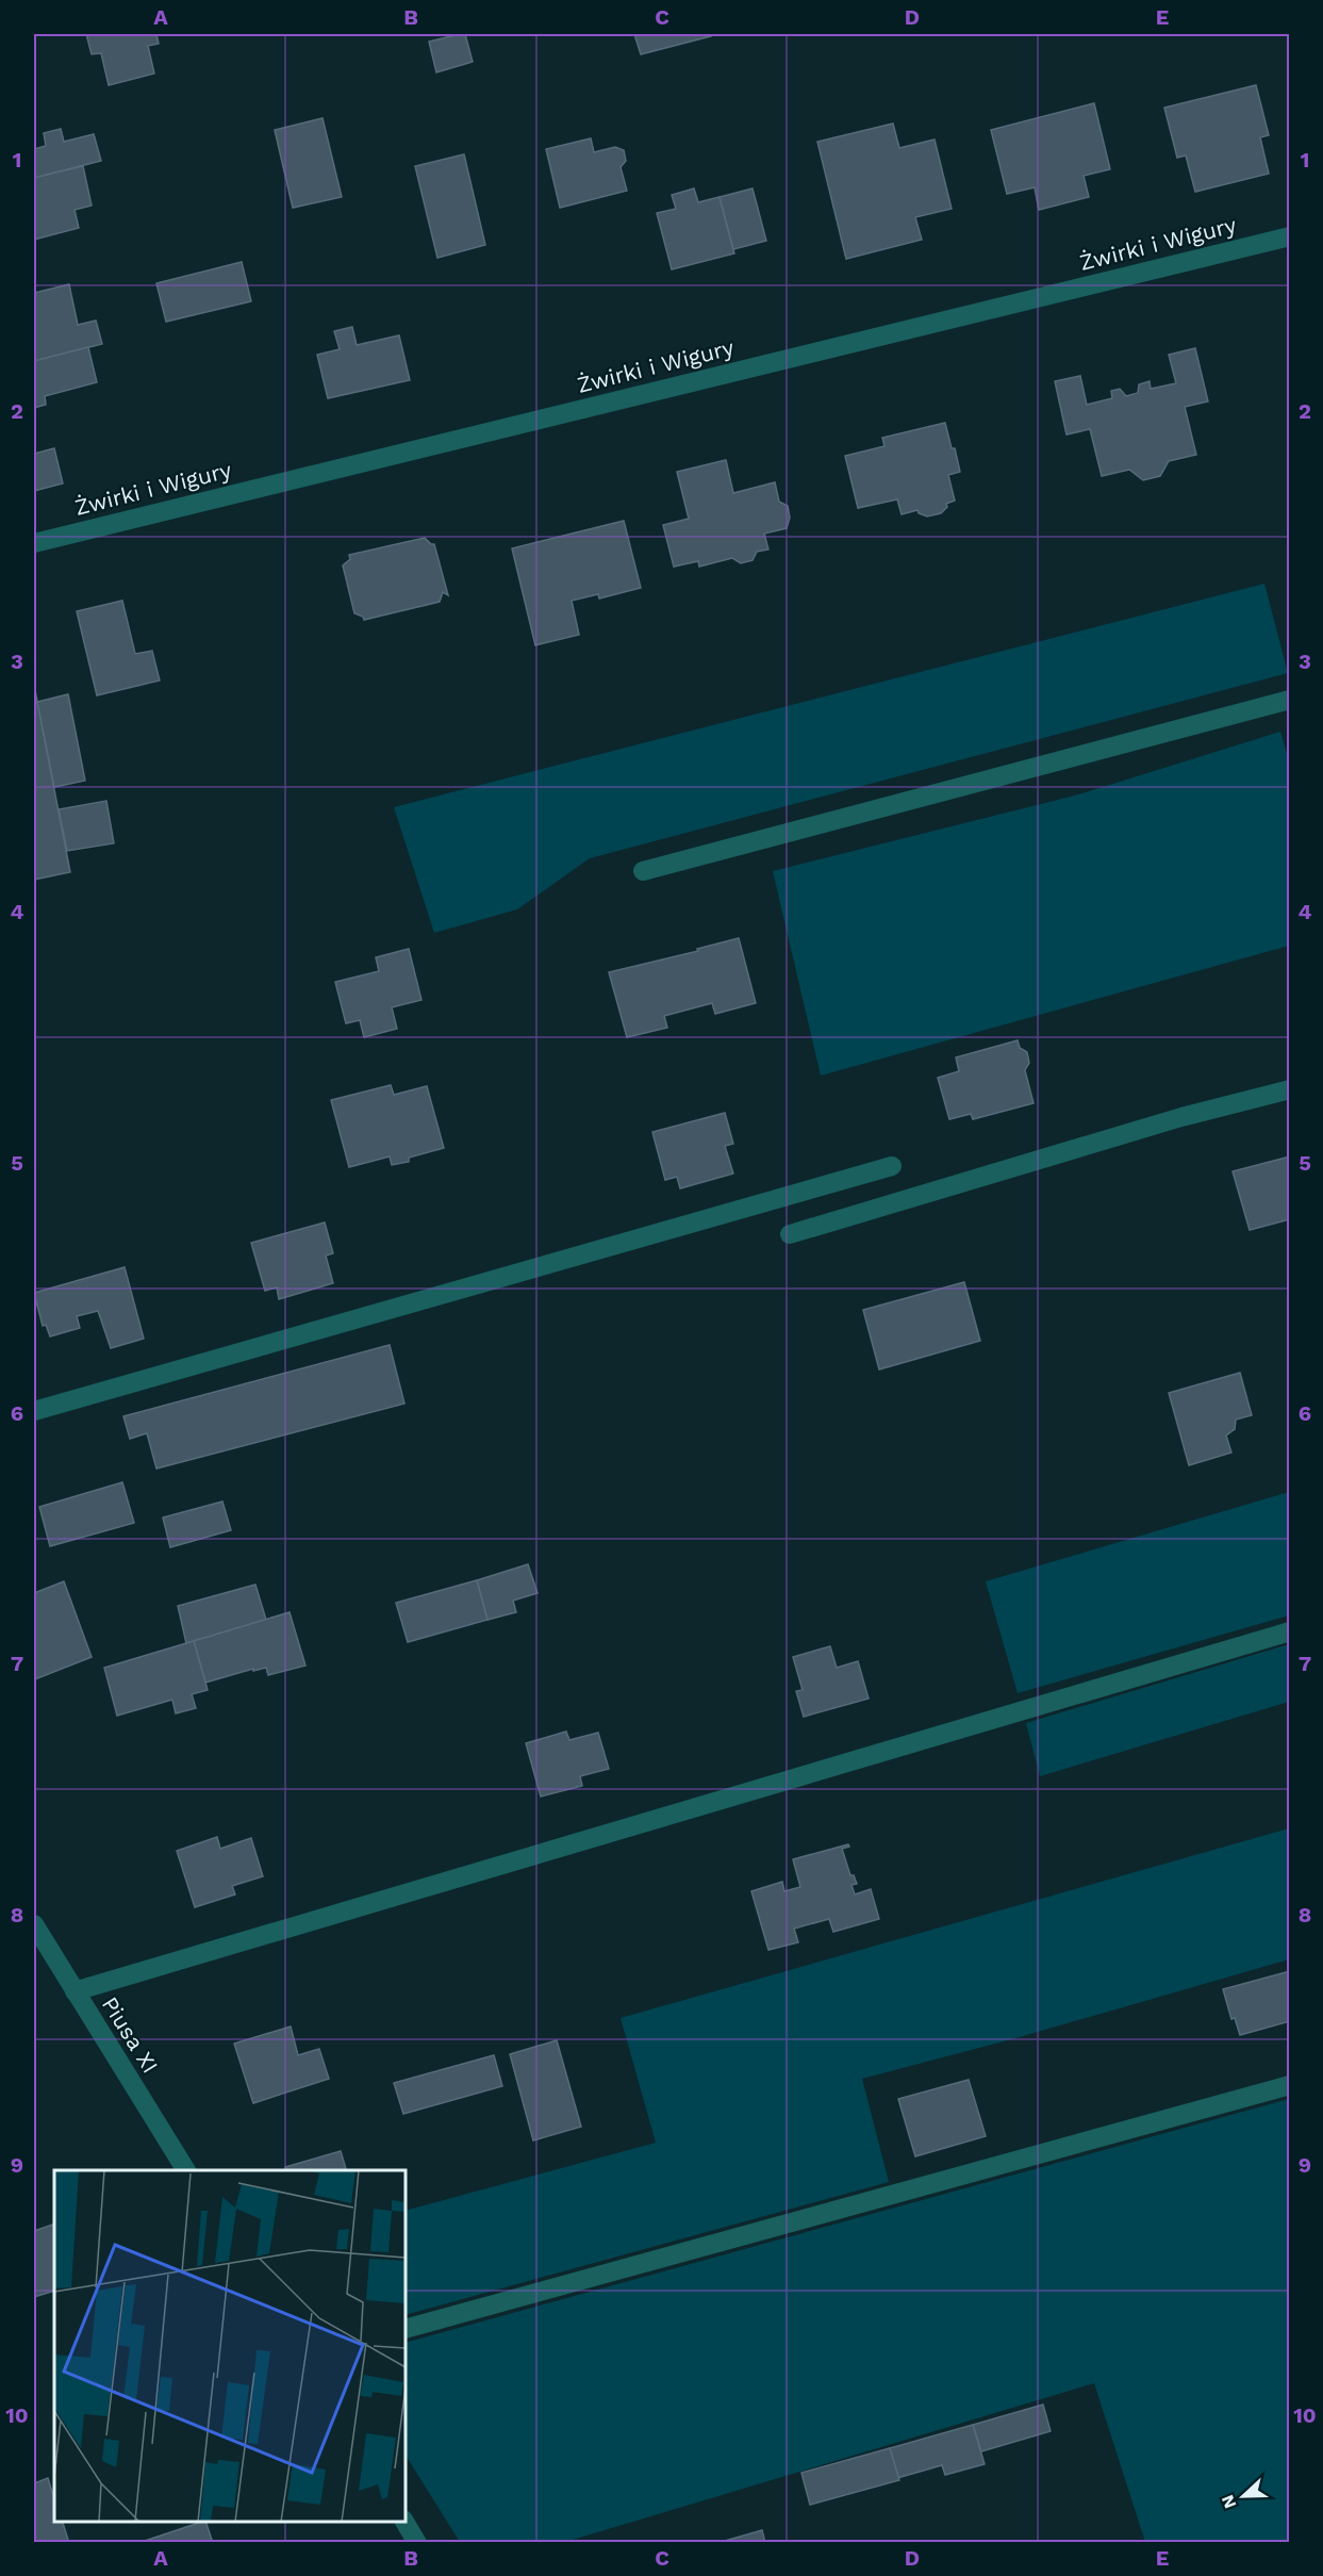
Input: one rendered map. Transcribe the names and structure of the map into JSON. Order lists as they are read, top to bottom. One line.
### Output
{"streets":{"street":["Żwirki i Wigury","Piusa XI"]},"north":"left","grid":{"columns":["A","B","C","D","E"],"rows":["1","2","3","4","5","6","7","8","9","10"]}}
